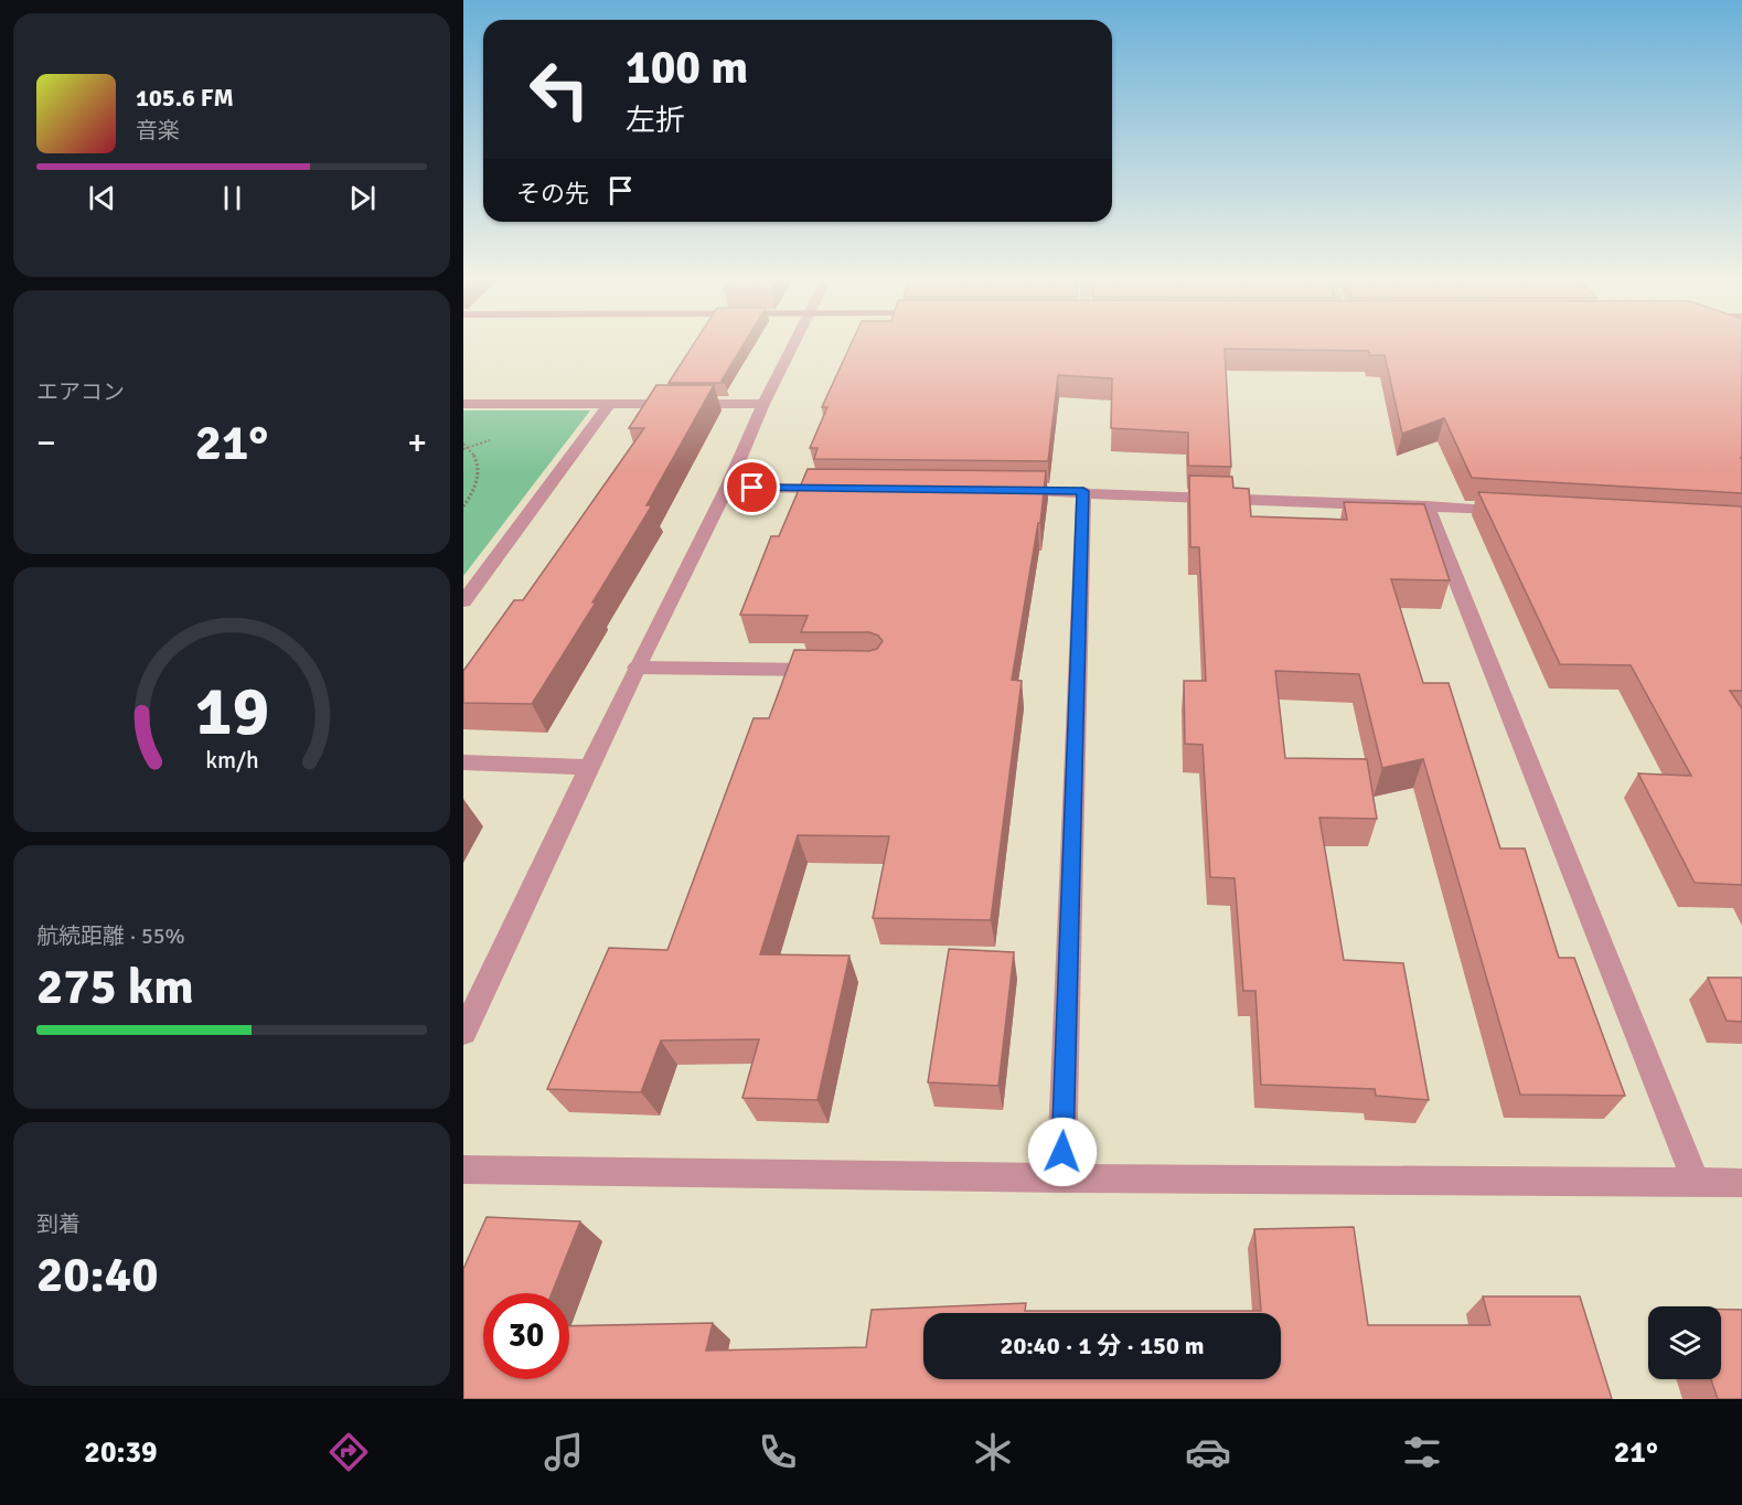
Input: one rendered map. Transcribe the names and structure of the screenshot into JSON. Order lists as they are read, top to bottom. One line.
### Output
{"page":{"turn":["100 m","左折"],"song":["105.6 FM","音楽"],"then":"その先","tile":["エアコン",["航続距離 · 55%","275 km"],["到着","20:40"]],"heat":["−","21°","+"],"limit":"30","trip":"20:40 · 1 分 · 150 m","tabs":["20:39","21°"],"gauge":["19","km/h"]}}
